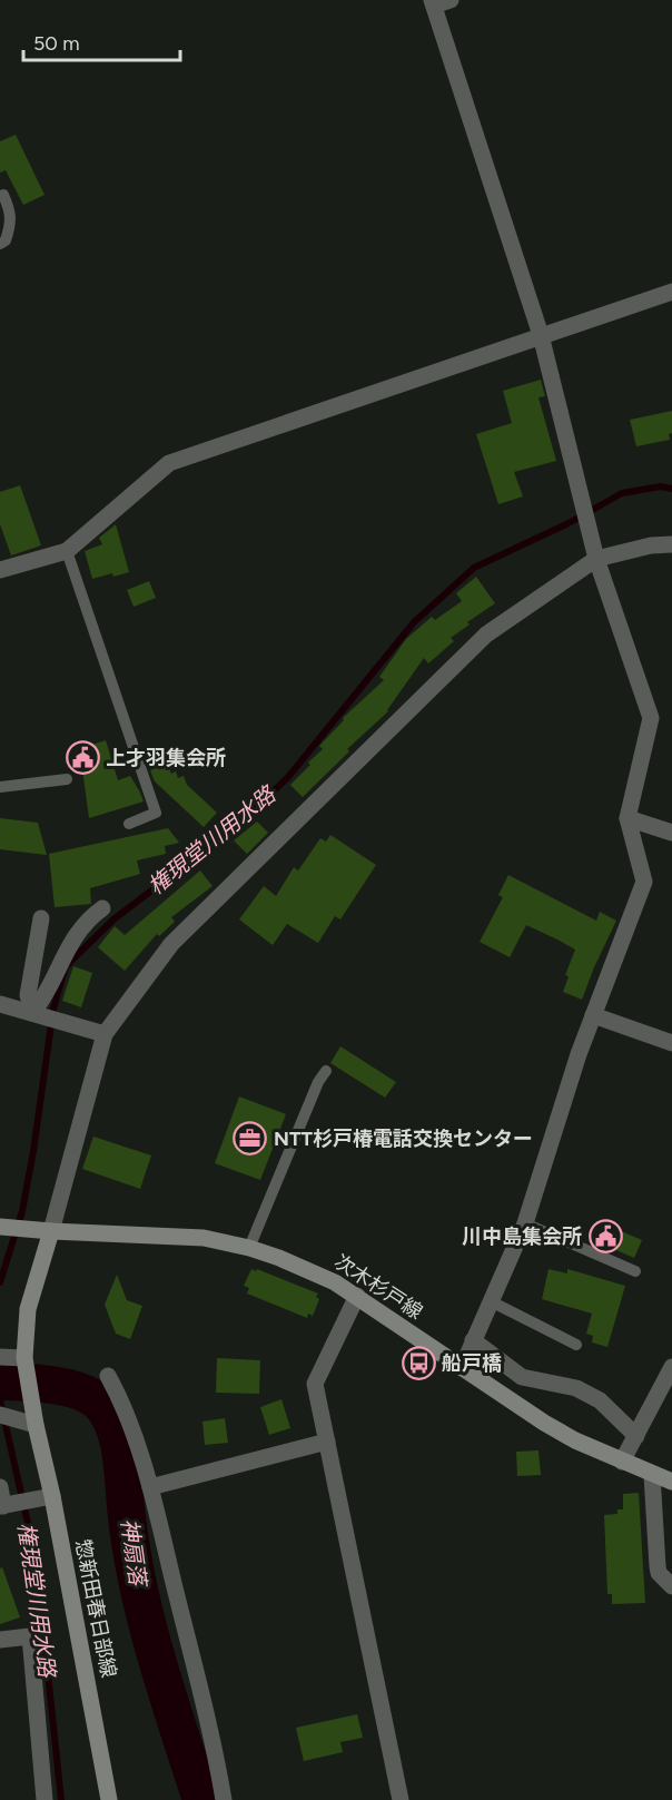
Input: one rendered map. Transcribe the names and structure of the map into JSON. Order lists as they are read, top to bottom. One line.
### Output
{"streets":{"main road":["次木杉戸線","惣新田春日部線"]},"water":["権現堂川用水路","神扇落"],"places":{"public building":["上才羽集会所","川中島集会所"],"office":["NTT杉戸椿電話交換センター"],"bus stop":["船戸橋"]},"scale_bar":"50 m"}
